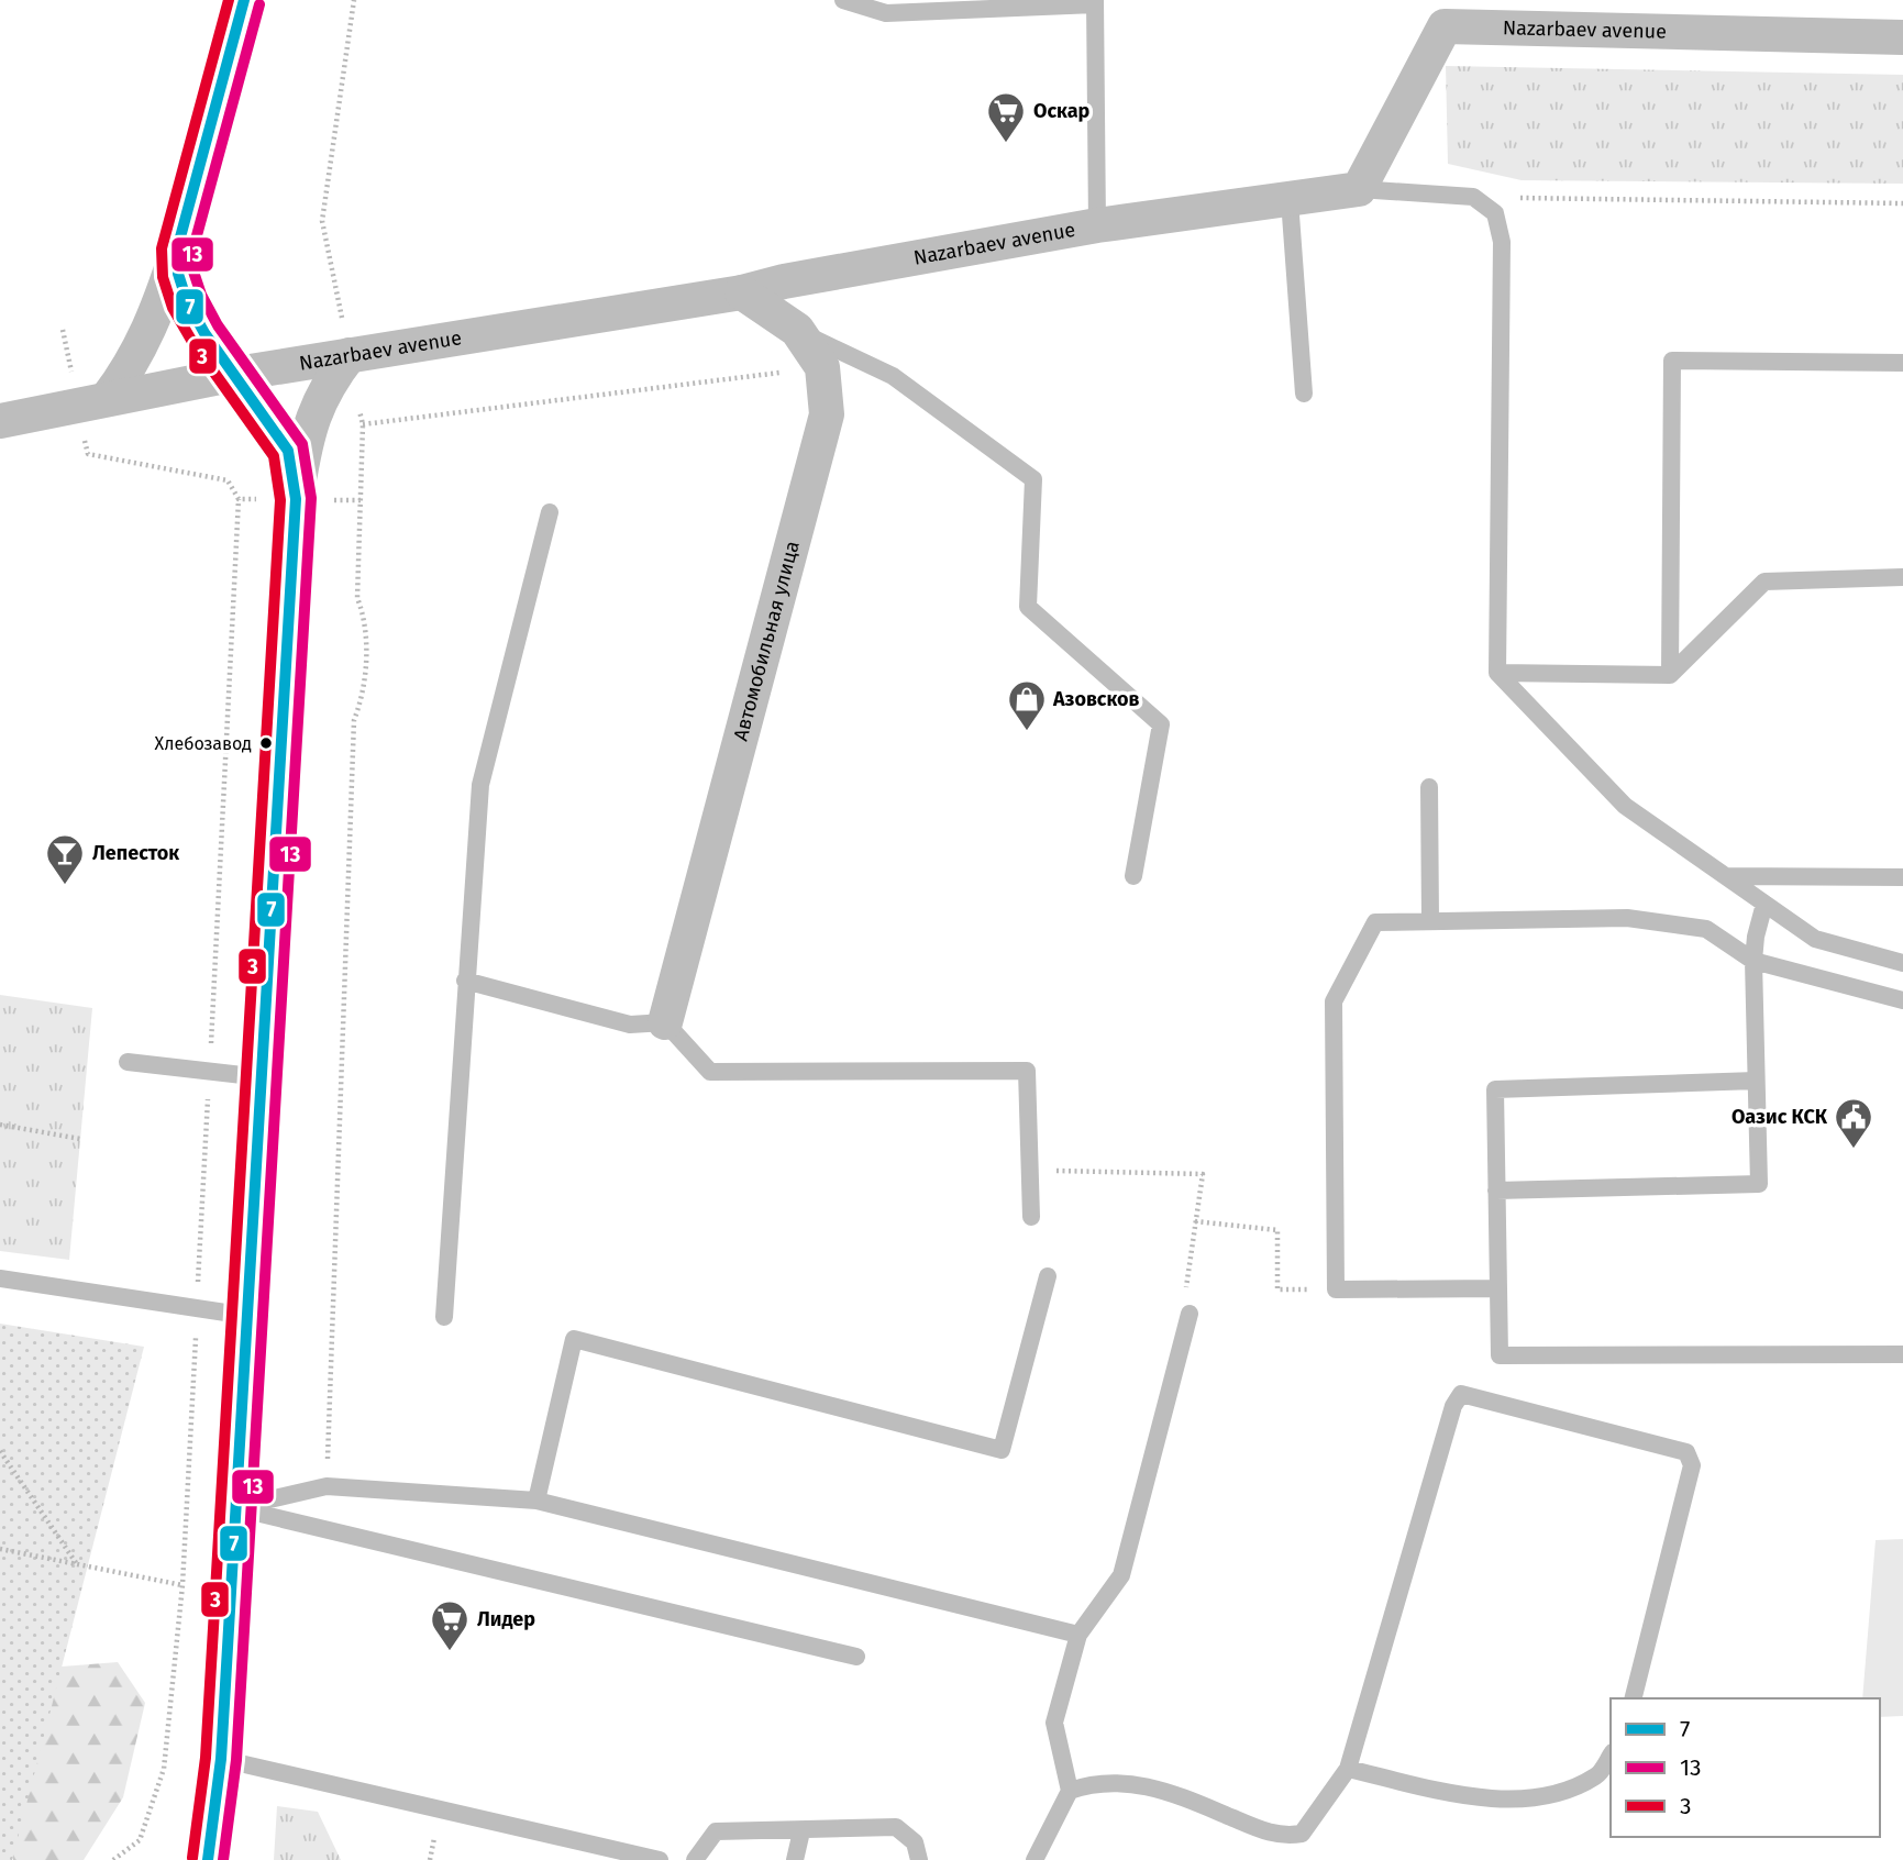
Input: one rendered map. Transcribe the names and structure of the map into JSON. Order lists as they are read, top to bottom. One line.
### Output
{"streets":{"street":["Nazarbaev avenue","Автомобильная улица"]},"crossings":[["Nazarbaev avenue","Автомобильная улица"]],"places":{"supermarket":["Оскар","Лидер"],"shop":["Азовсков"],"other":["Хлебозавод"],"bar":["Лепесток"],"public building":["Оазис КСК"]},"lines":["transit line 7","transit line 3","transit line 13"],"legend":["7","13","3"]}
